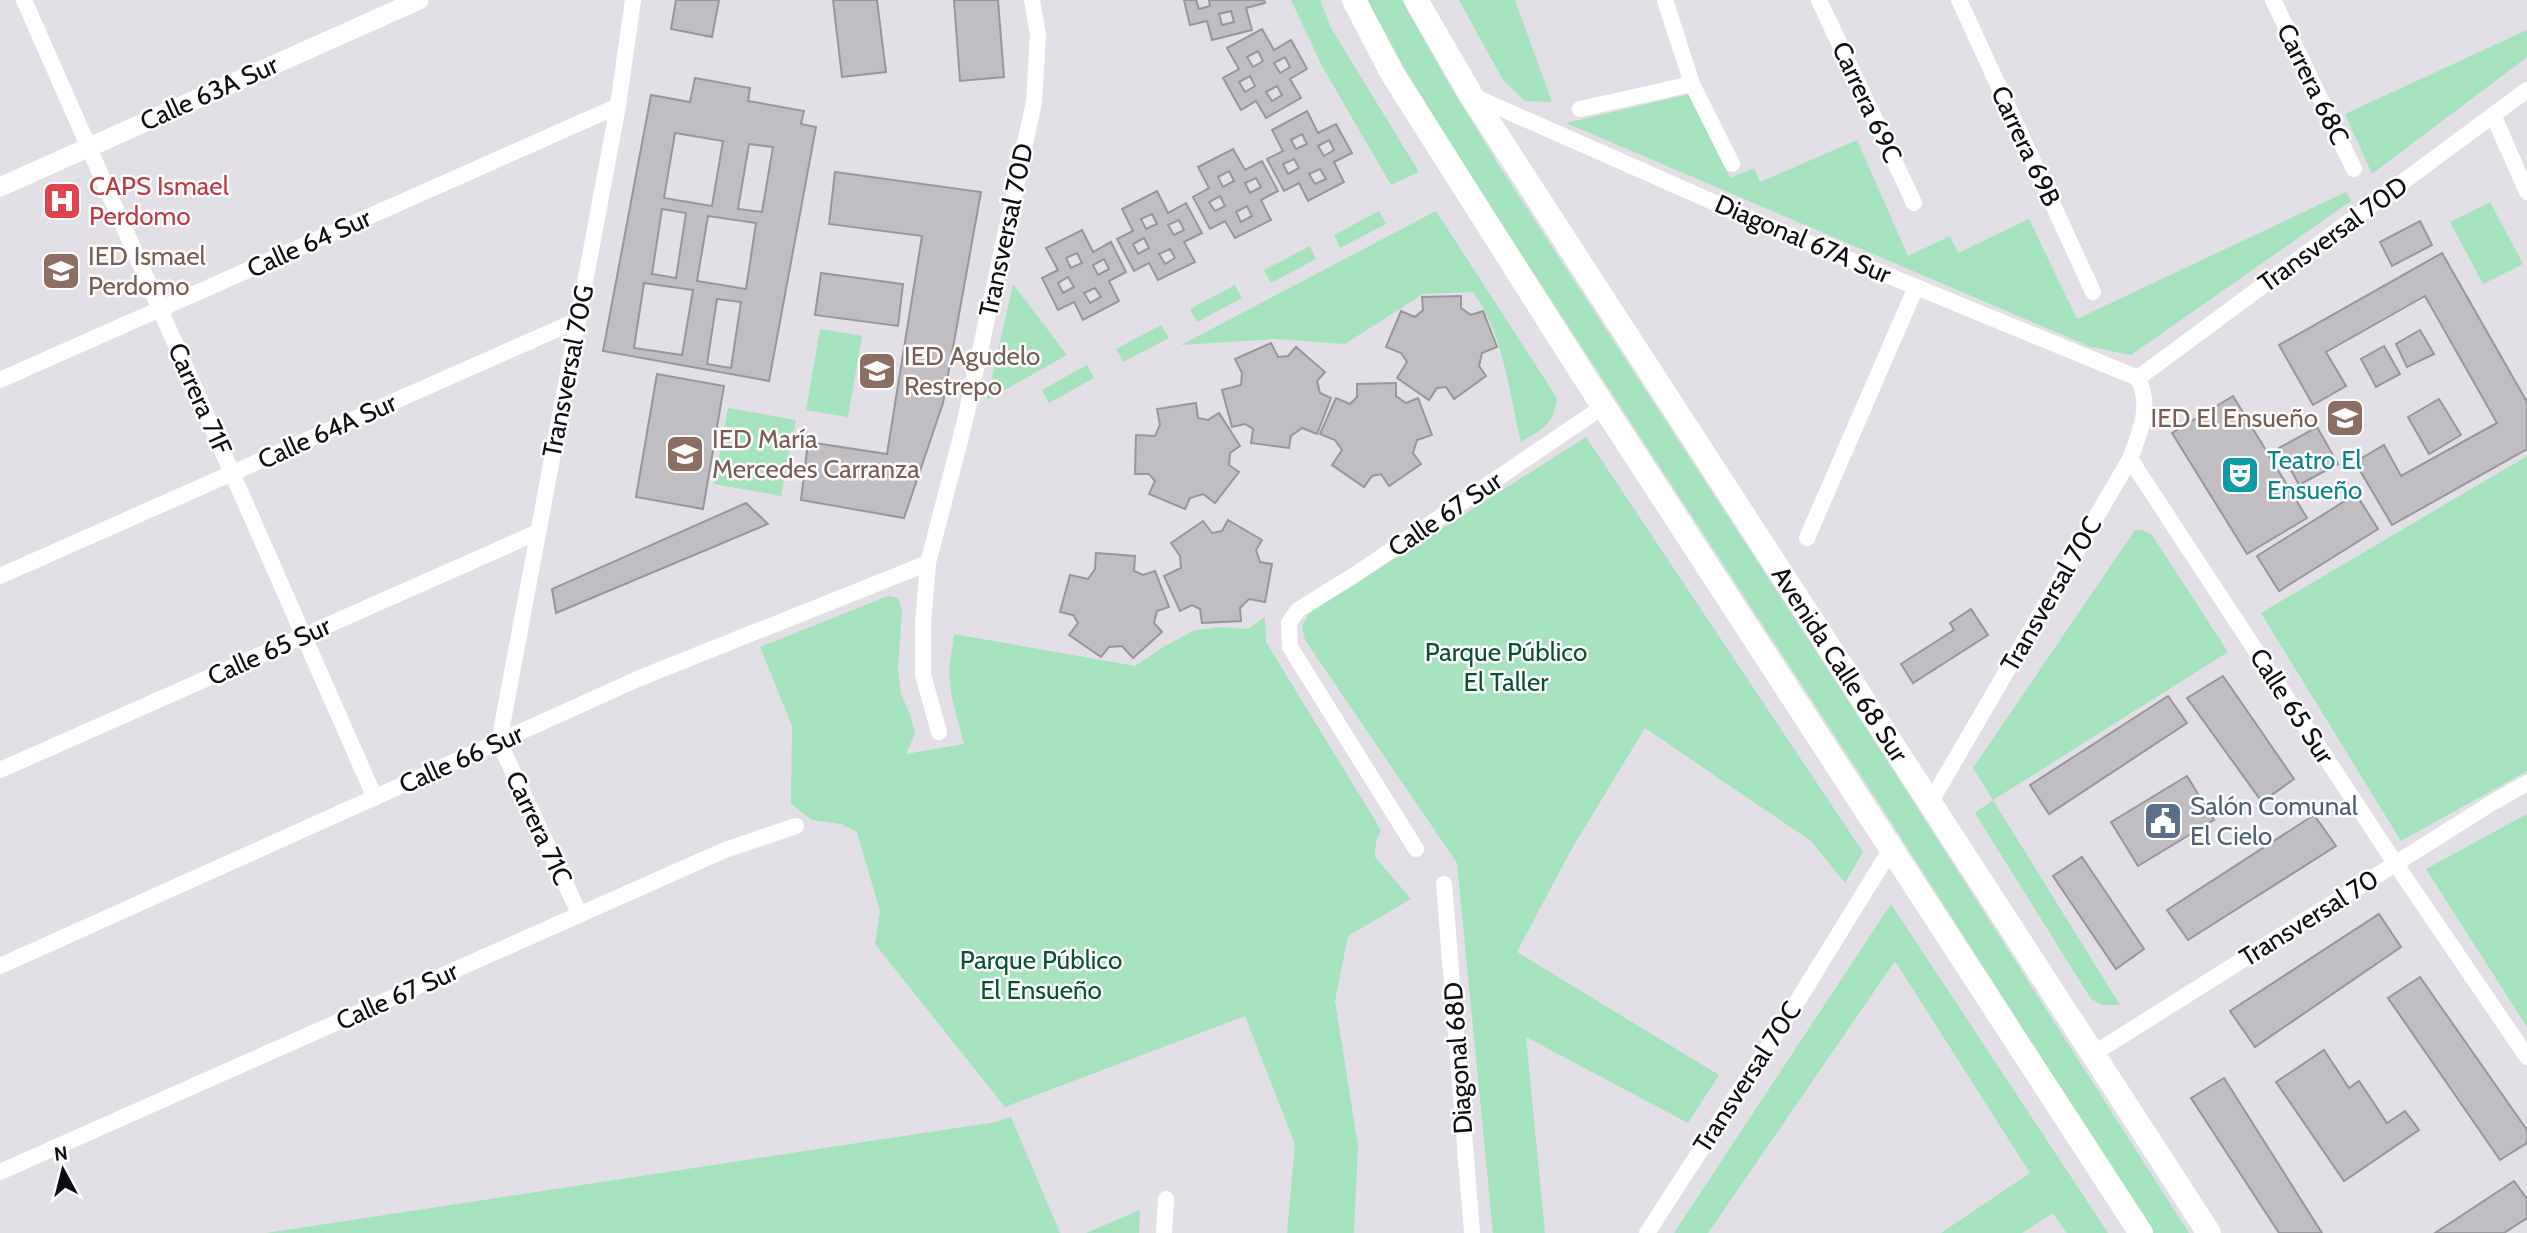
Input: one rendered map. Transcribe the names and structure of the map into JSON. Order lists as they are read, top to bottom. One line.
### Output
{"streets":{"main road":["Avenida Calle 68 Sur"],"street":["Carrera 68C","Calle 63A Sur","Carrera 69C","Carrera 69B","Transversal 70D","Diagonal 67A Sur","Calle 64 Sur","Transversal 70G","Carrera 71F","Calle 64A Sur","Calle 67 Sur","Transversal 70C","Calle 65 Sur","Calle 66 Sur","Carrera 71C","Transversal 70","Diagonal 68D"]},"crossings":[["Calle 63A Sur","Carrera 71F"],["Transversal 70D","Diagonal 67A Sur"],["Transversal 70D","Transversal 70C"],["Transversal 70D","Calle 66 Sur"],["Diagonal 67A Sur","Transversal 70C"],["Diagonal 67A Sur","Avenida Calle 68 Sur"],["Calle 64 Sur","Transversal 70G"],["Calle 64 Sur","Carrera 71F"],["Transversal 70G","Calle 64A Sur"],["Transversal 70G","Calle 65 Sur"],["Transversal 70G","Calle 66 Sur"],["Transversal 70G","Carrera 71C"],["Carrera 71F","Calle 64A Sur"],["Carrera 71F","Calle 65 Sur"],["Carrera 71F","Calle 66 Sur"],["Calle 67 Sur","Carrera 71C"],["Transversal 70C","Calle 65 Sur"],["Transversal 70C","Avenida Calle 68 Sur"],["Calle 65 Sur","Transversal 70"],["Avenida Calle 68 Sur","Transversal 70"],["Calle 66 Sur","Carrera 71C"]],"parks":["Parque Público El Taller","Parque Público El Ensueño"],"places":{"hospital":["CAPS Ismael Perdomo"],"school or university":["IED Ismael Perdomo","IED Agudelo Restrepo","IED El Ensueño","IED María Mercedes Carranza"],"theatre":["Teatro El Ensueño"],"public building":["Salón Comunal El Cielo"]},"north":"top"}
